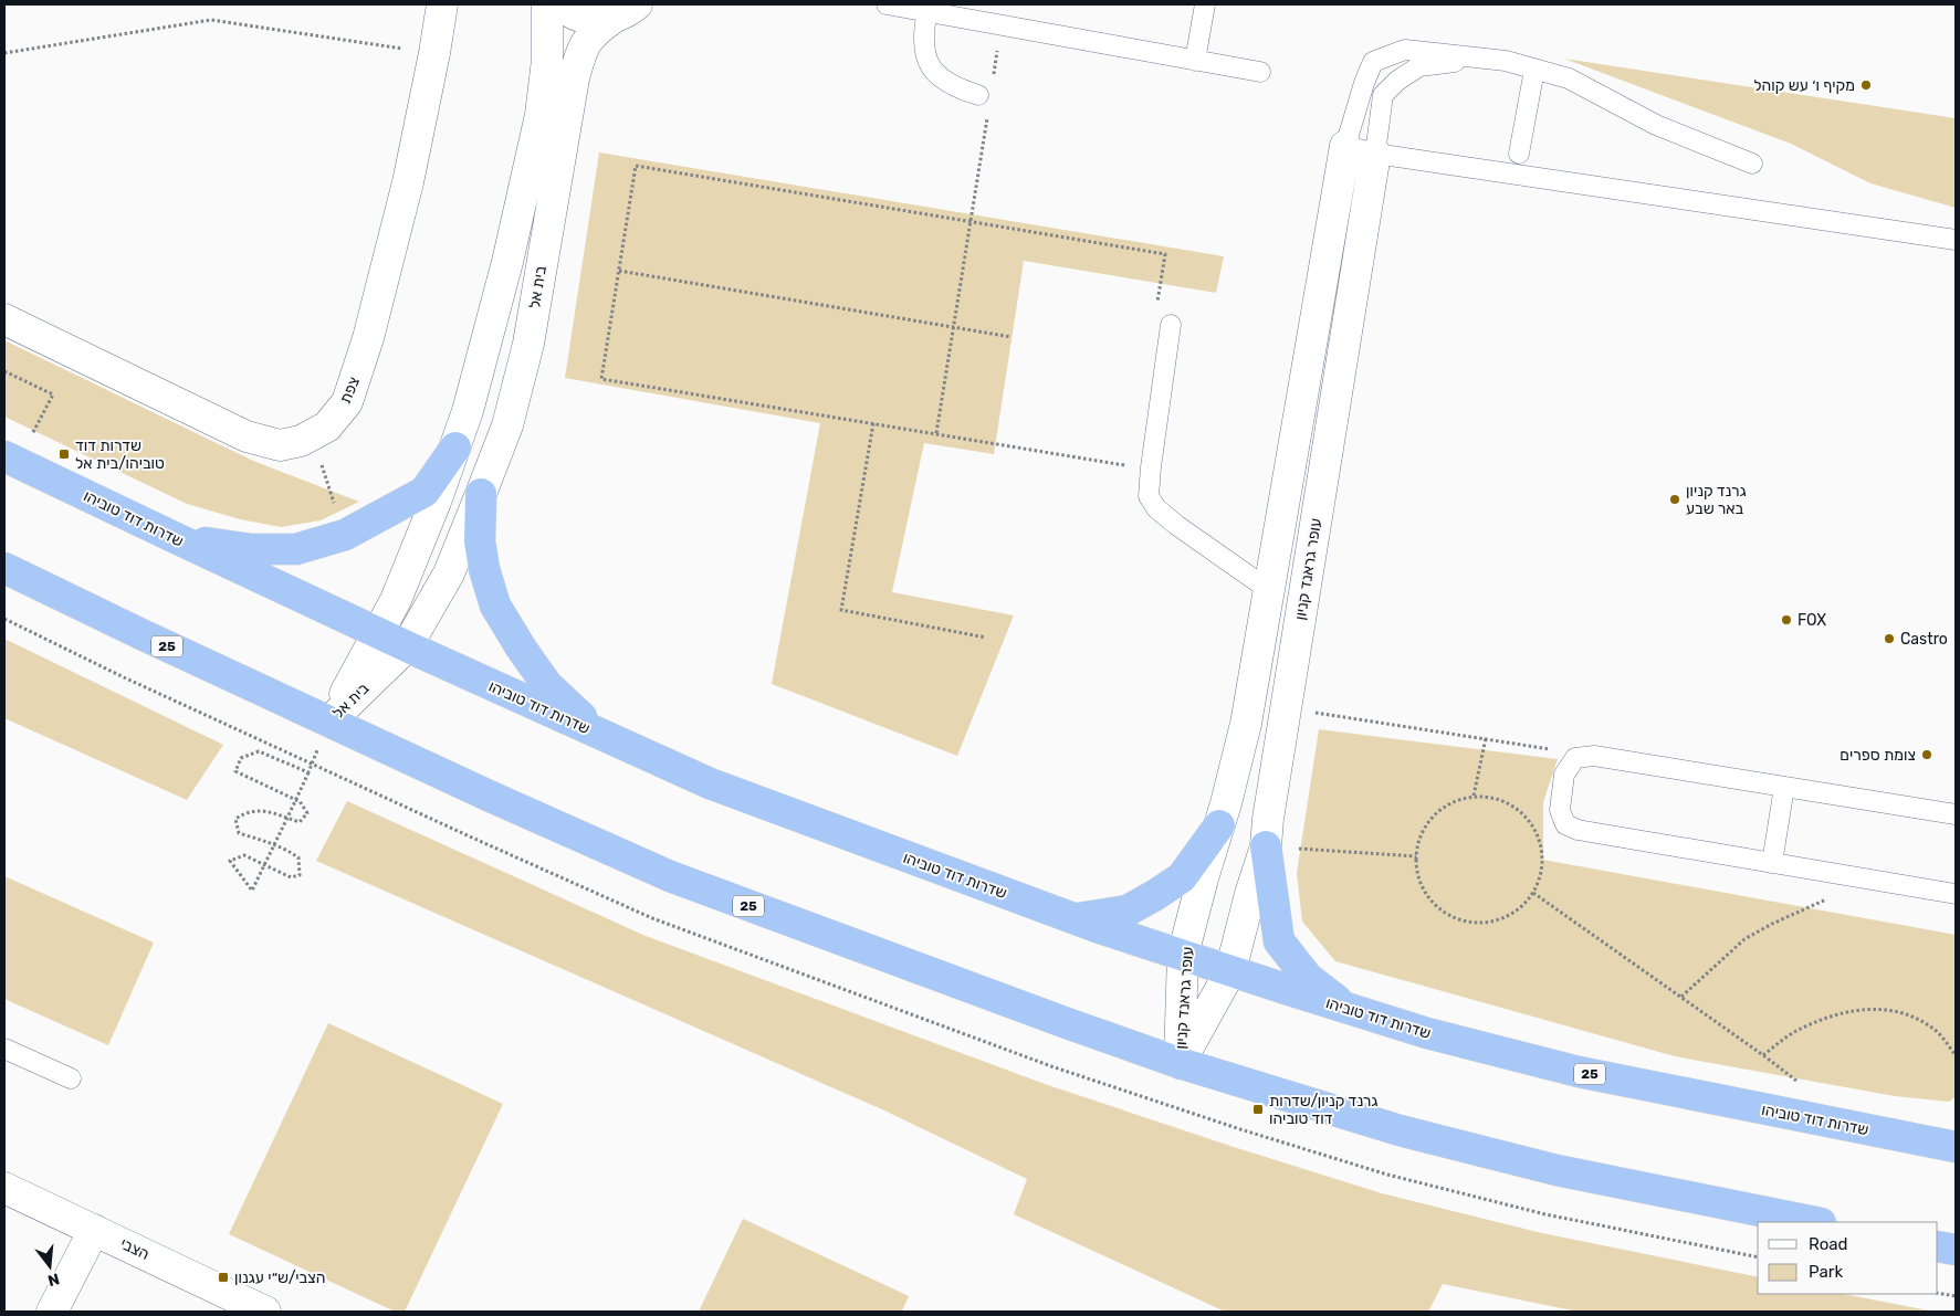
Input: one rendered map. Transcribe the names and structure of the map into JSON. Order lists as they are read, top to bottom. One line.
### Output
{"streets":{"highway":["שדרות דוד טוביהו","25"],"street":["בית אל","צפת","עופר גראנד קניון","הצבי"]},"crossings":[["בית אל","שדרות דוד טוביהו"],["בית אל","25"],["שדרות דוד טוביהו","עופר גראנד קניון"],["עופר גראנד קניון","25"]],"places":{"other":["מקיף ו׳ עש קוהל","גרנד קניון באר שבע","FOX","Castro","צומת ספרים"],"transit":["שדרות דוד טוביהו/בית אל","גרנד קניון/שדרות דוד טוביהו","הצבי/ש״י עגנון"]},"legend":["Road","Park"],"north":"bottom"}
